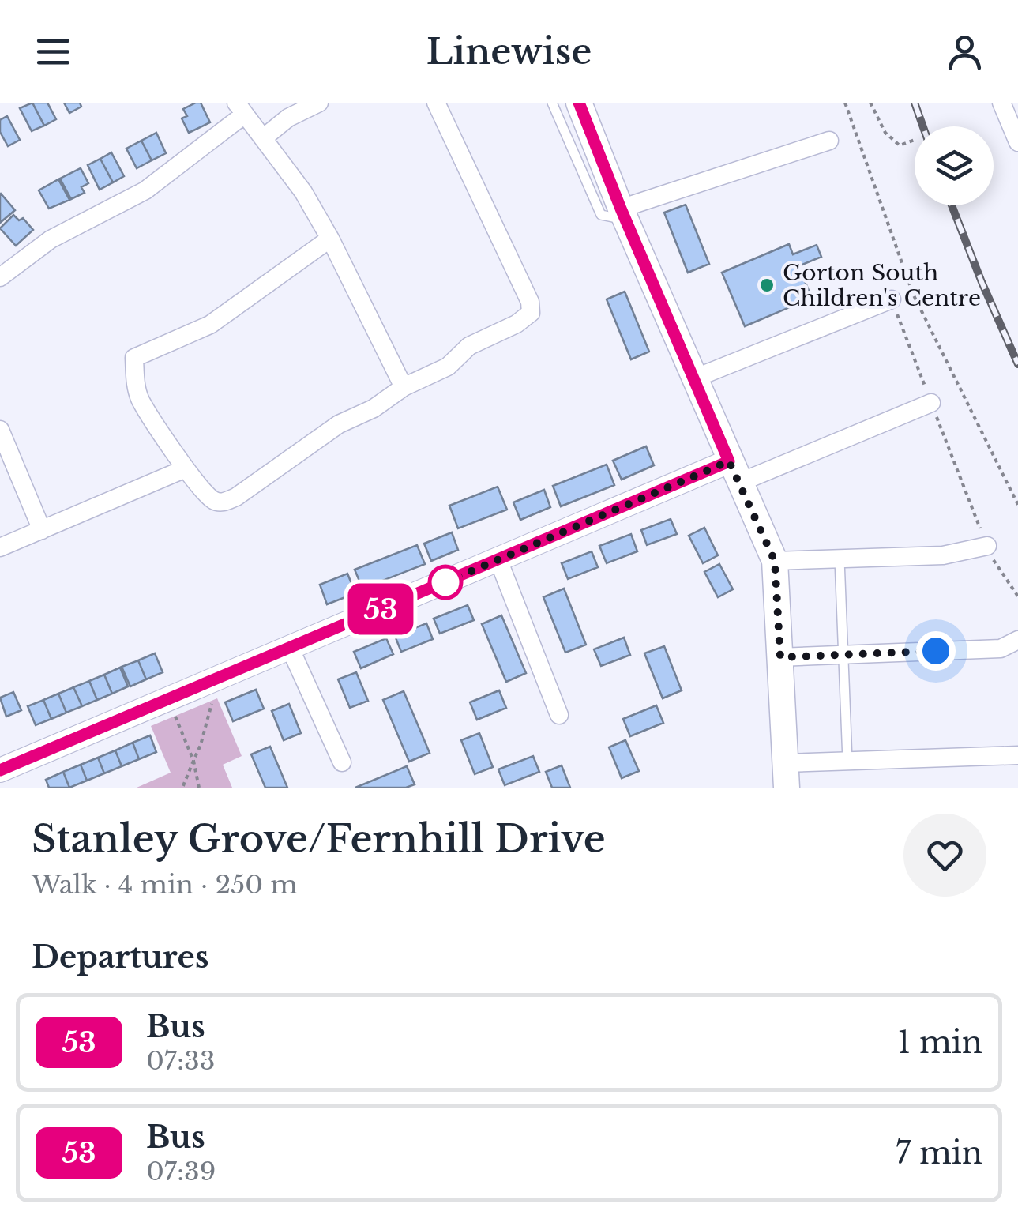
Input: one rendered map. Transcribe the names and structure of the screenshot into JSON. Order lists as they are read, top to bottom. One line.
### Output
{"places":["Gorton South Children's Centre"],"lines":["bus line 53"],"page":{"header":"Linewise","on_map":"53","heading":[["Stanley Grove/Fernhill Drive","Walk · 4 min · 250 m"],"Departures"],"list":[{"mark":"53","name":"Bus","note":"07:33","value":"1 min"},{"mark":"53","name":"Bus","note":"07:39","value":"7 min"}]}}
